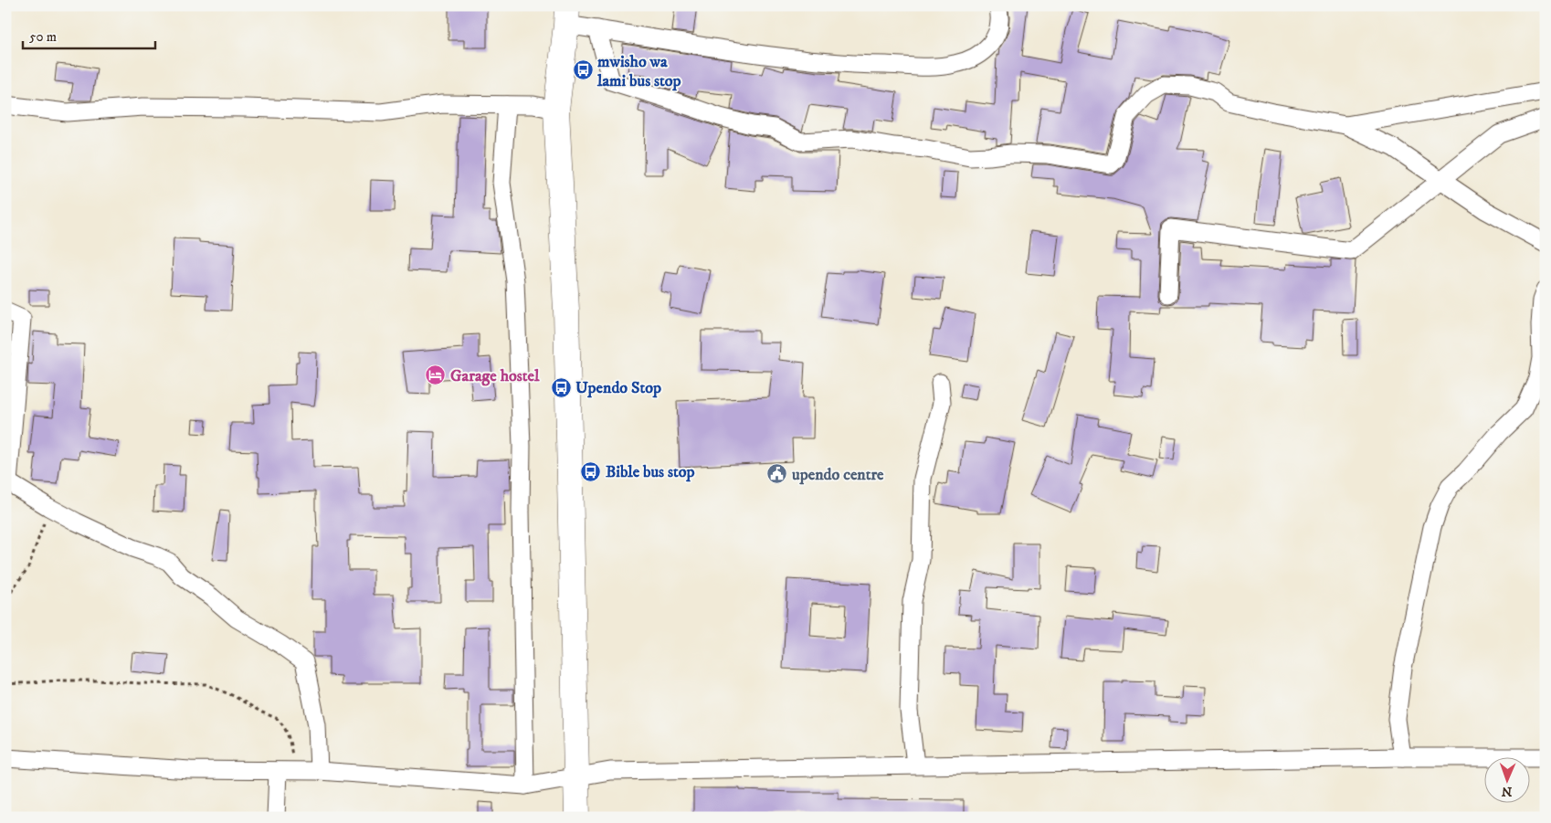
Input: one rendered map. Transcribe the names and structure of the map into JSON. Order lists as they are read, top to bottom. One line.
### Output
{"places":{"bus stop":["mwisho wa lami bus stop","Upendo Stop","Bible bus stop"],"hotel":["Garage hostel"],"public building":["upendo centre"]},"scale_bar":"50 m","north":"bottom"}
